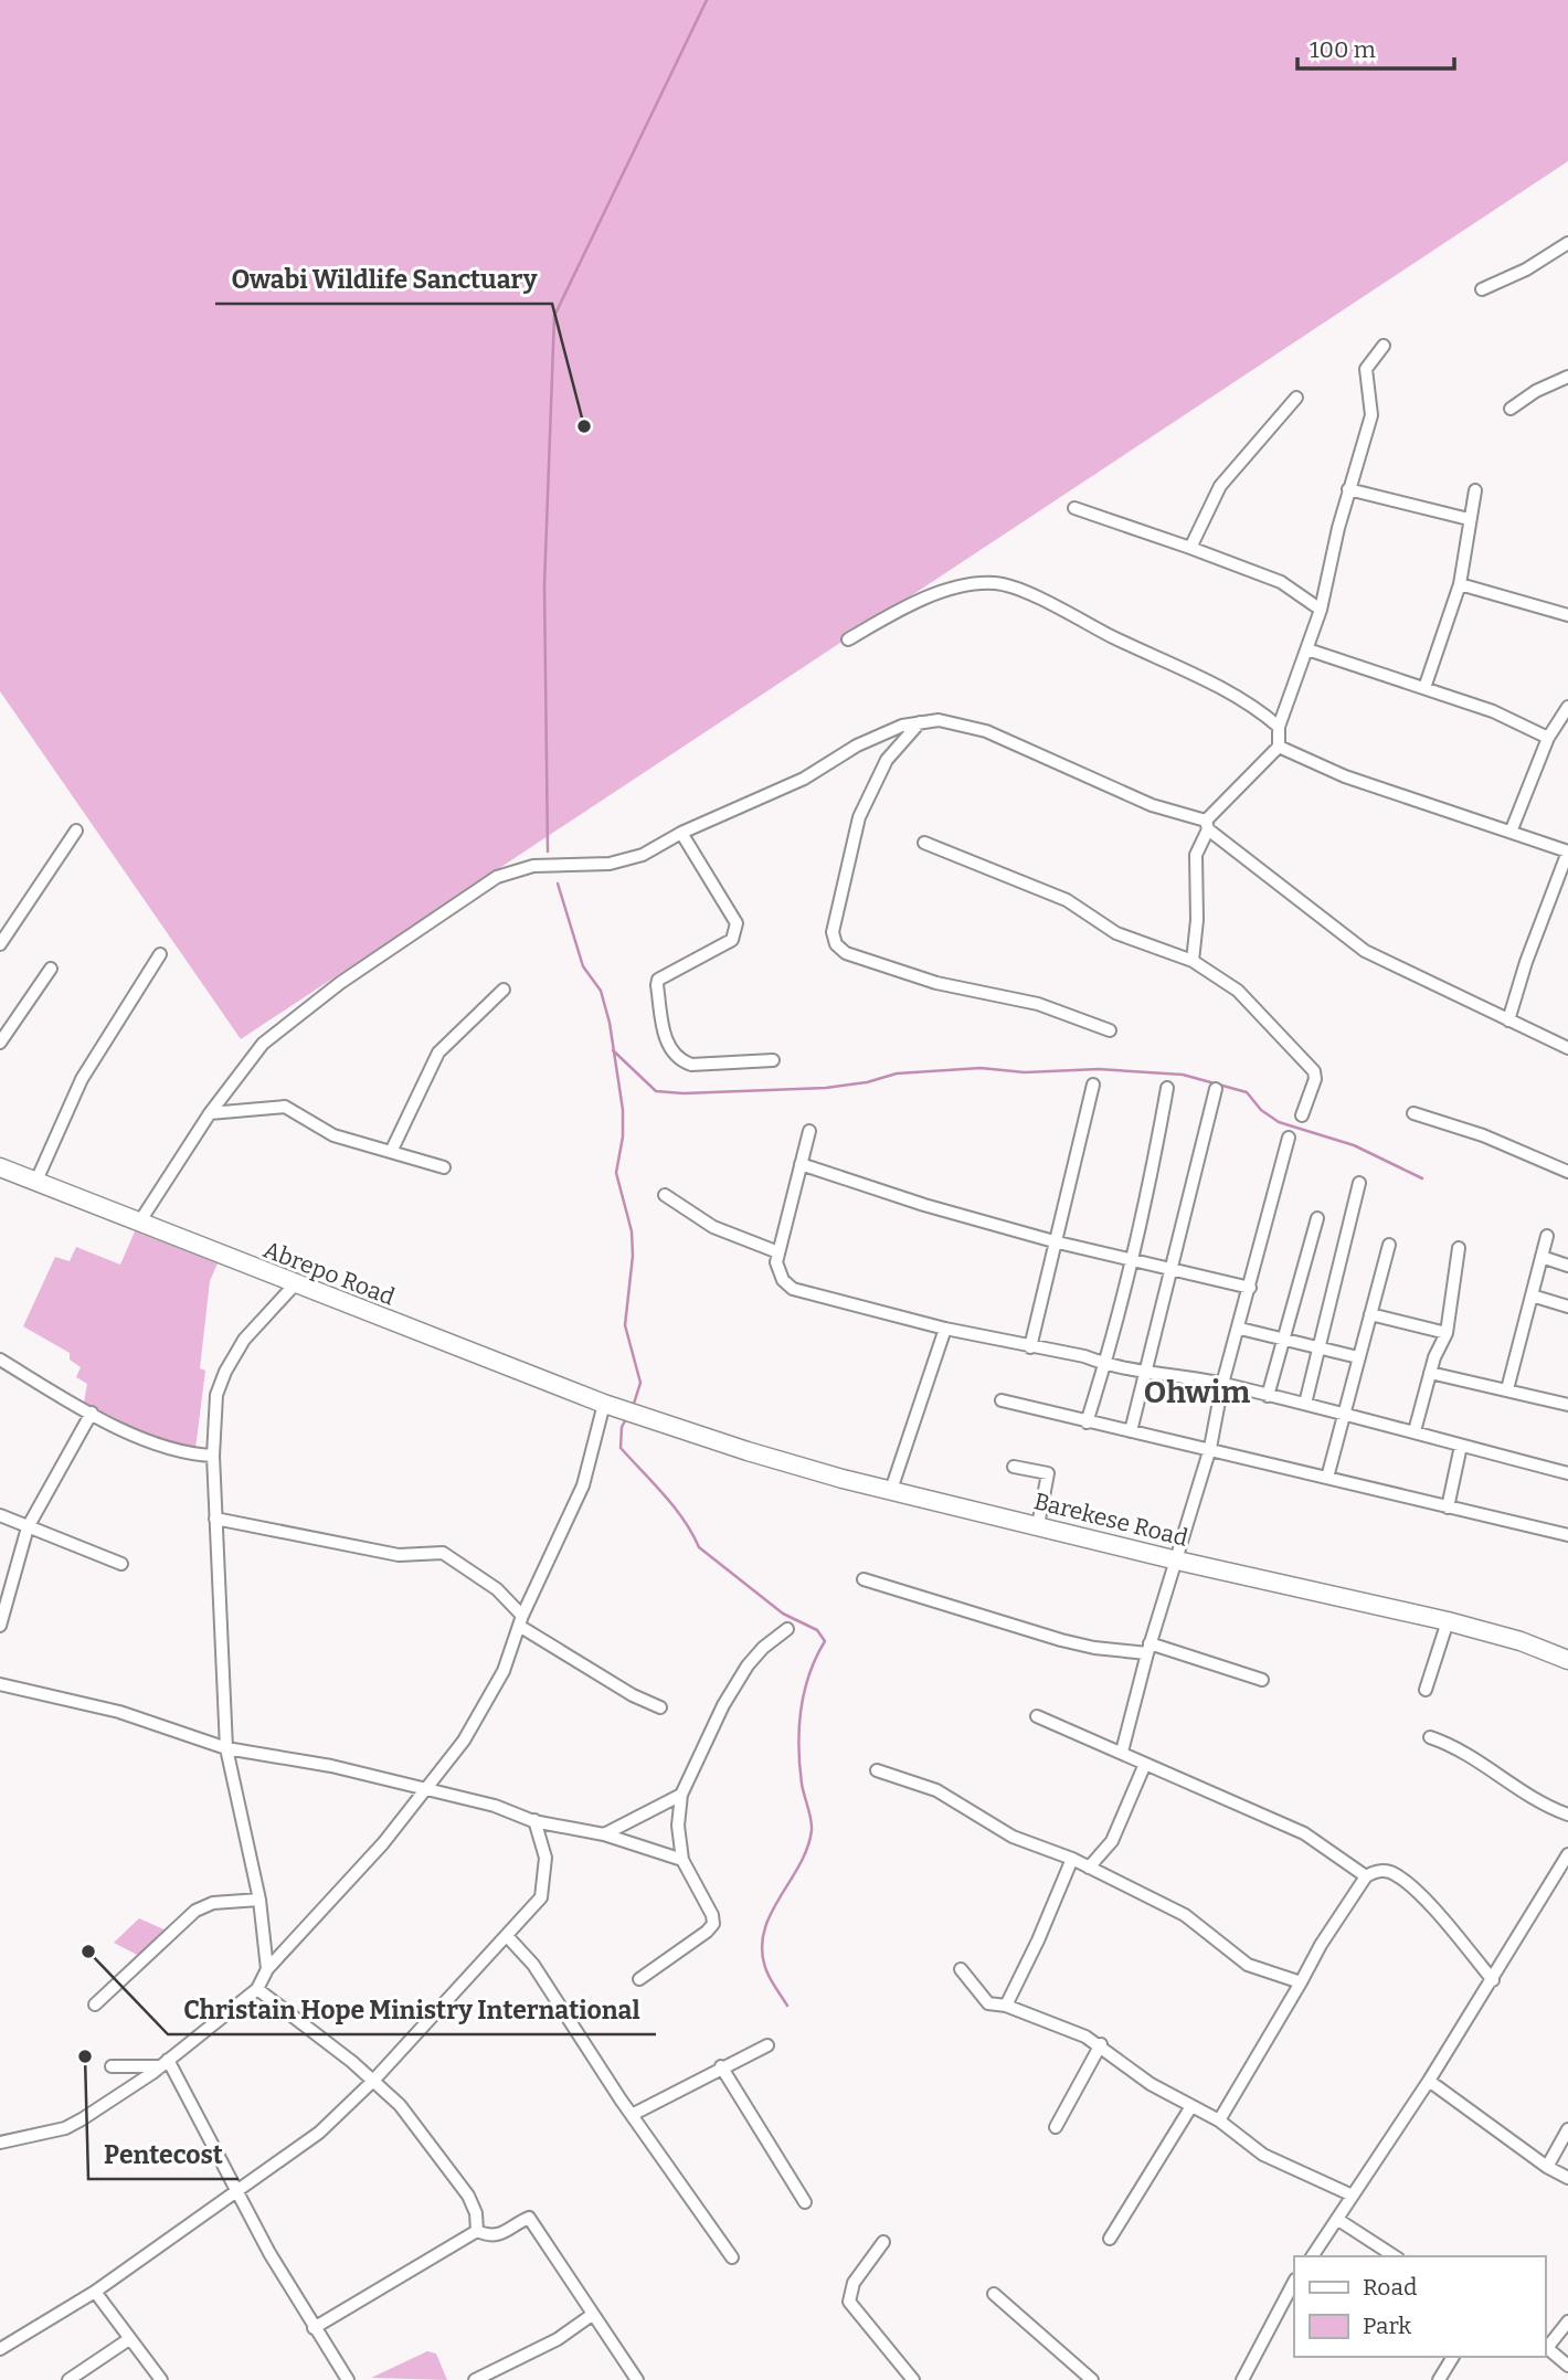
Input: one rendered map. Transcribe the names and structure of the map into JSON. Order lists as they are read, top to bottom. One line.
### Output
{"streets":{"main road":["Abrepo Road","Barekese Road"]},"crossings":[["Abrepo Road","Barekese Road"]],"districts":["Ohwim"],"places":["Owabi Wildlife Sanctuary","Christain Hope Ministry International","Pentecost"],"legend":["Road","Park"],"scale_bar":"100 m"}
